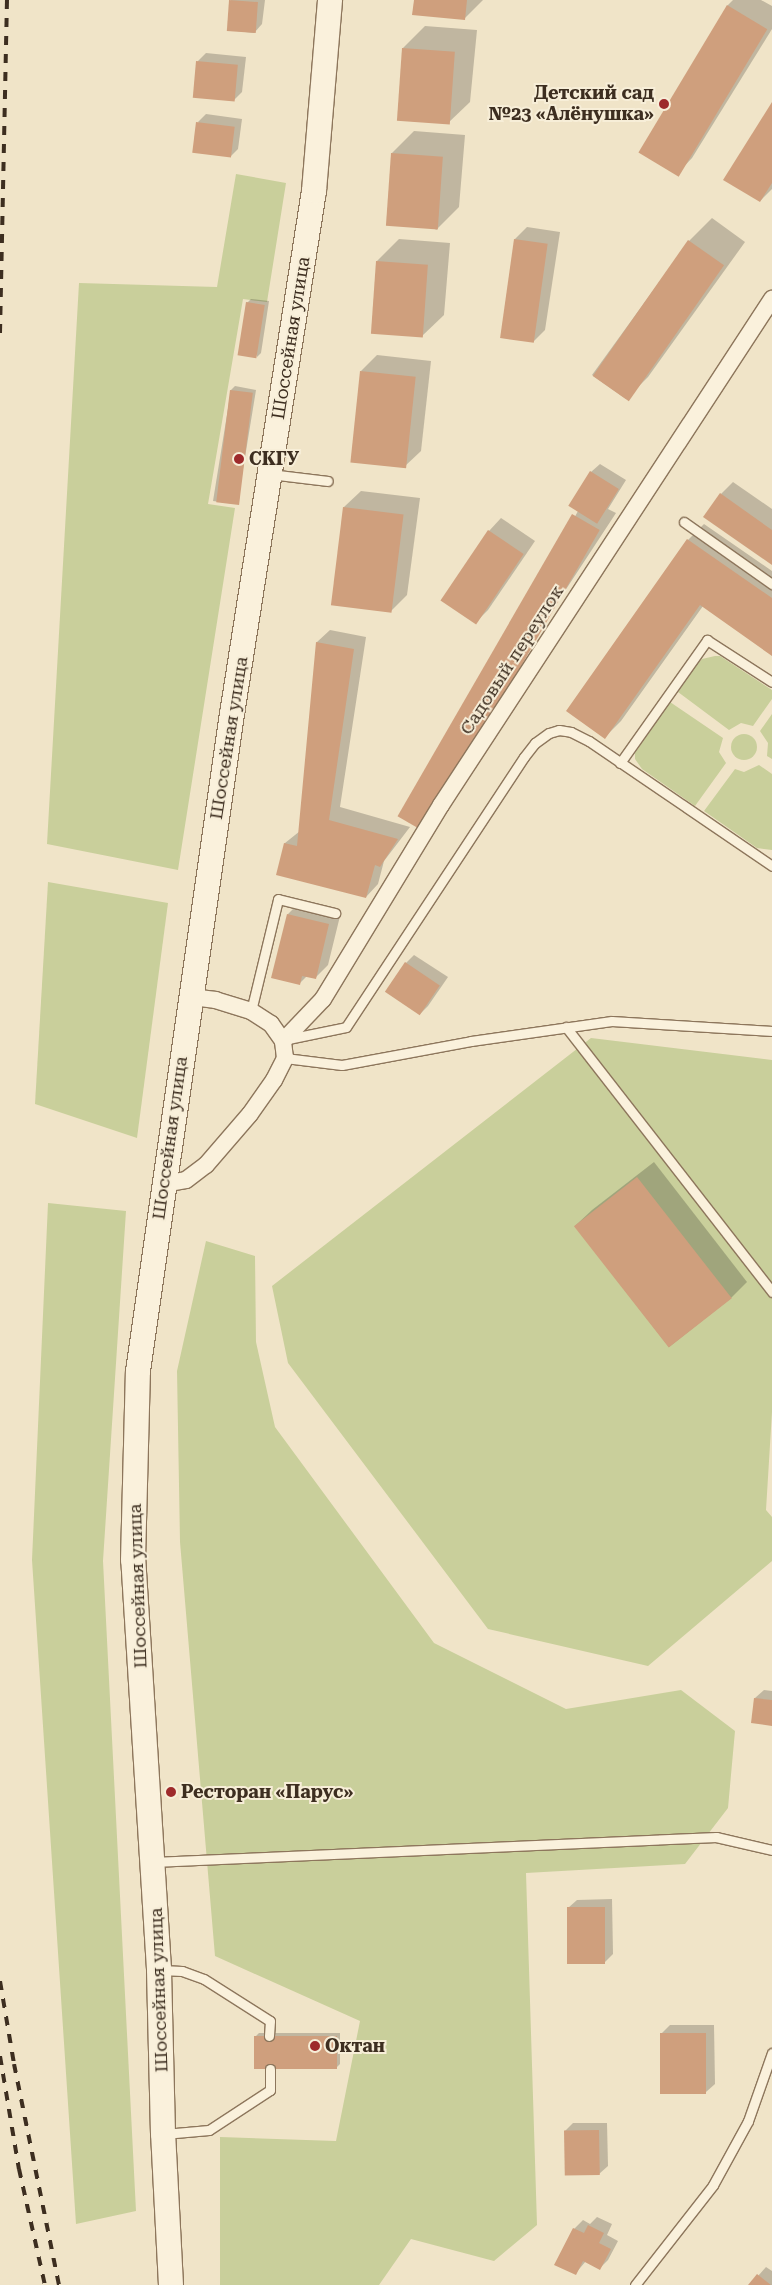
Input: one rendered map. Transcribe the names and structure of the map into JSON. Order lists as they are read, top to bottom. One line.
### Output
{"streets":{"main road":["Шоссейная улица"],"street":["Садовый переулок"]},"places":["Детский сад №23 «Алёнушка»","СКГУ","Ресторан «Парус»","Октан"]}
